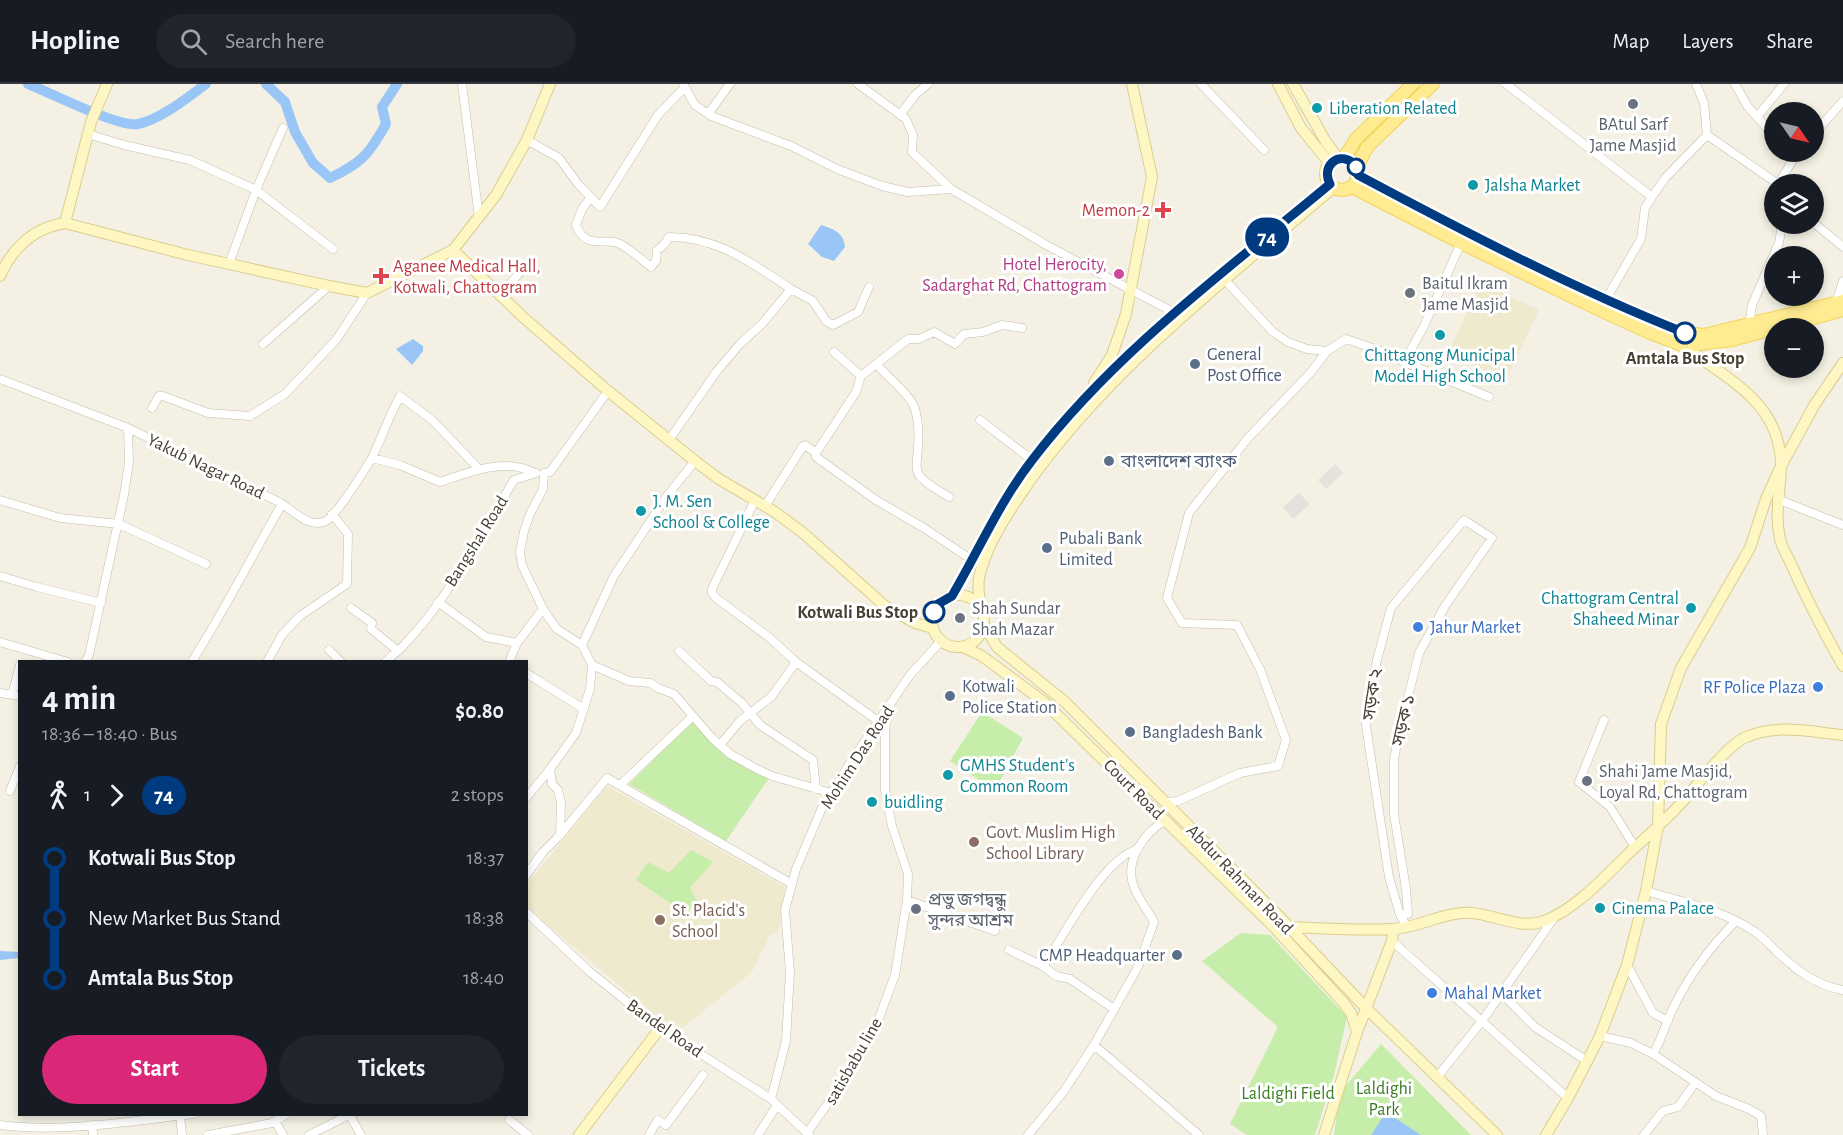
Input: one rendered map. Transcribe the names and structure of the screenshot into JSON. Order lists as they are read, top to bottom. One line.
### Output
{"streets":{"main road":["Court Road","Abdur Rahman Road"],"street":["Yakub Nagar Road","Bangshal Road","সড়ক ২","সড়ক ১","Mohim Das Road","Bandel Road","satisbabu line"]},"crossings":[["সড়ক ২","সড়ক ১"],["Mohim Das Road","Court Road"],["Mohim Das Road","Abdur Rahman Road"],["Mohim Das Road","Bandel Road"],["Mohim Das Road","satisbabu line"],["Court Road","Abdur Rahman Road"],["Bandel Road","satisbabu line"]],"parks":["Laldighi Park","Laldighi Field"],"places":{"other":["BAtul Sarf Jame Masjid","Liberation Related","Jalsha Market","Hotel Herocity, Sadarghat Rd, Chattogram","Baitul Ikram Jame Masjid","Amtala Bus Stop","Chittagong Municipal Model High School","General Post Office","বাংলাদেশ ব্যাংক","J. M. Sen School & College","Pubali Bank Limited","Chattogram Central Shaheed Minar","Kotwali Bus Stop","Shah Sundar Shah Mazar","Jahur Market","RF Police Plaza","Kotwali Police Station","Bangladesh Bank","GMHS Student's Common Room","Shahi Jame Masjid, Loyal Rd, Chattogram","buidling","Govt. Muslim High School Library","Cinema Palace","প্রভু জগদ্বন্ধু সুন্দর আশ্রম","St. Placid's School","CMP Headquarter","Mahal Market"],"health":["Memon-2","Aganee Medical Hall, Kotwali, Chattogram"]},"lines":["bus line 74"],"north":"bottom right","page":{"header":"Hopline","search":"Search here","nav":["Map","Layers","Share"],"on_map":"74","map_buttons":["+","−"],"heading":["4 min","18:36 – 18:40 · Bus","$0.80"],"legs":["1","74","2 stops"],"list":[{"name":"Kotwali Bus Stop","value":"18:37"},{"name":"New Market Bus Stand","value":"18:38"},{"name":"Amtala Bus Stop","value":"18:40"}],"buttons":["Start","Tickets"]}}
